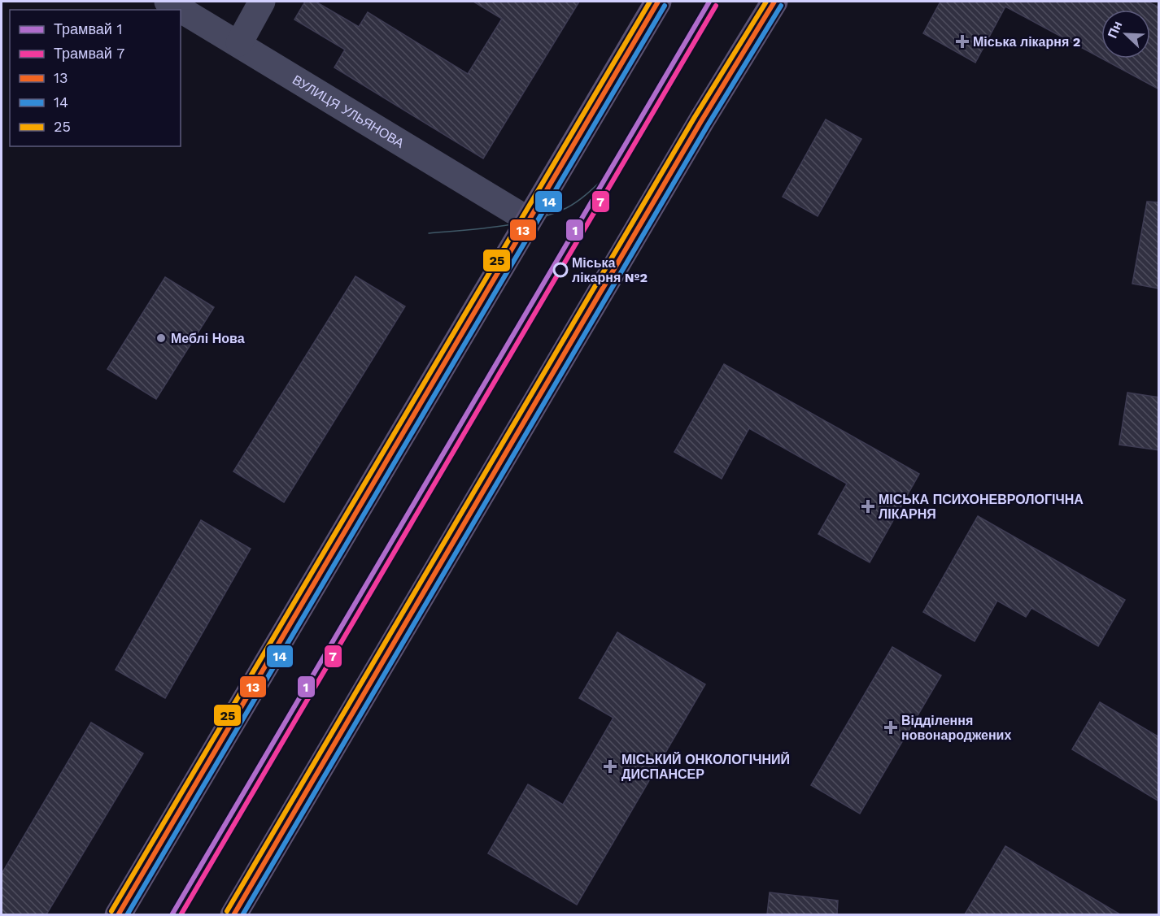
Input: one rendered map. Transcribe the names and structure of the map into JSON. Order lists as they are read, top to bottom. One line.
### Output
{"streets":{"street":["ВУЛИЦЯ УЛЬЯНОВА"]},"places":{"health":["Міська лікарня 2","МІСЬКА ПСИХОНЕВРОЛОГІЧНА ЛІКАРНЯ","Відділення новонароджених","МІСЬКИЙ ОНКОЛОГІЧНИЙ ДИСПАНСЕР"],"other":["Міська лікарня №2","Меблі Нова"]},"lines":["tram line 1","transit line 13","transit line 25","tram line 7","transit line 14"],"legend":["Трамвай 1","Трамвай 7","13","14","25"],"north":"top left"}
